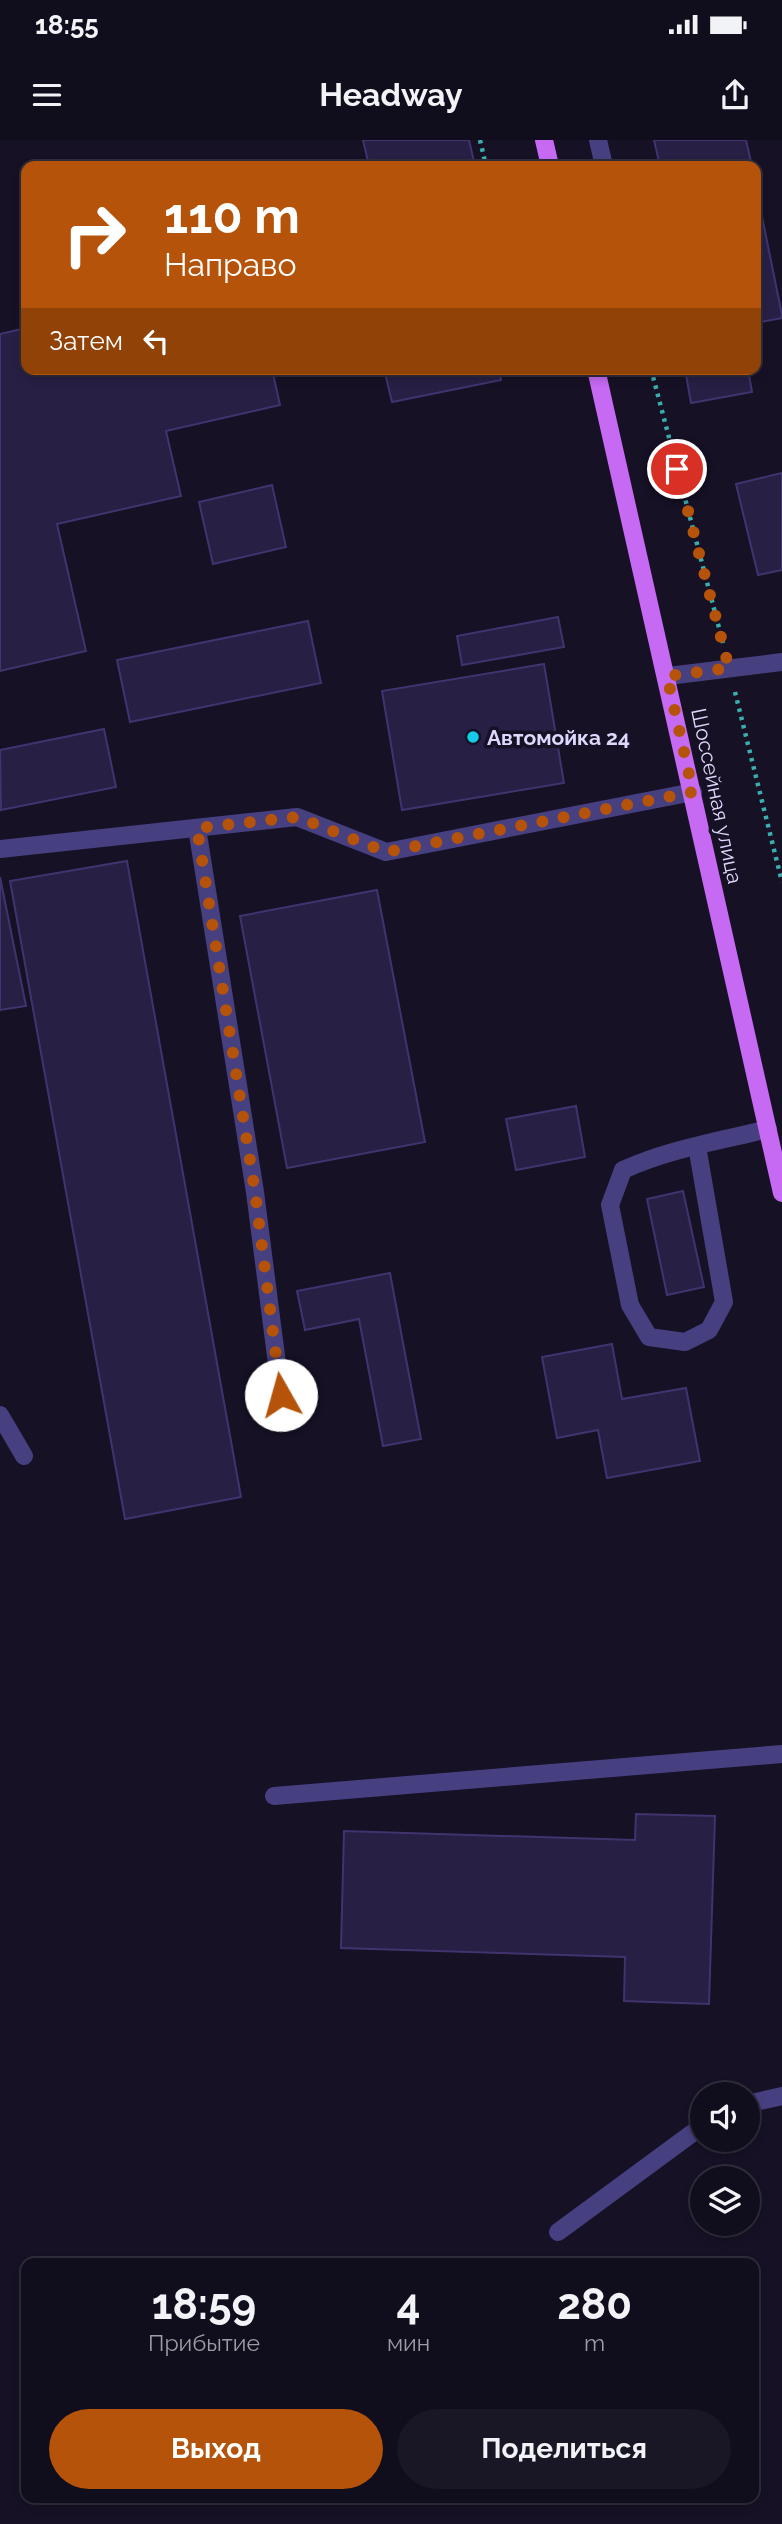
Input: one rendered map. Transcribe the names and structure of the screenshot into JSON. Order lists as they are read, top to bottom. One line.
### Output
{"streets":{"main road":["Шоссейная улица"]},"places":["Автомойка 24"],"page":{"status":"18:55","header":"Headway","turn":["110 m","Направо"],"then":"Затем","eta":["18:59","Прибытие","4","мин","280","m"],"buttons":["Выход","Поделиться"]}}
